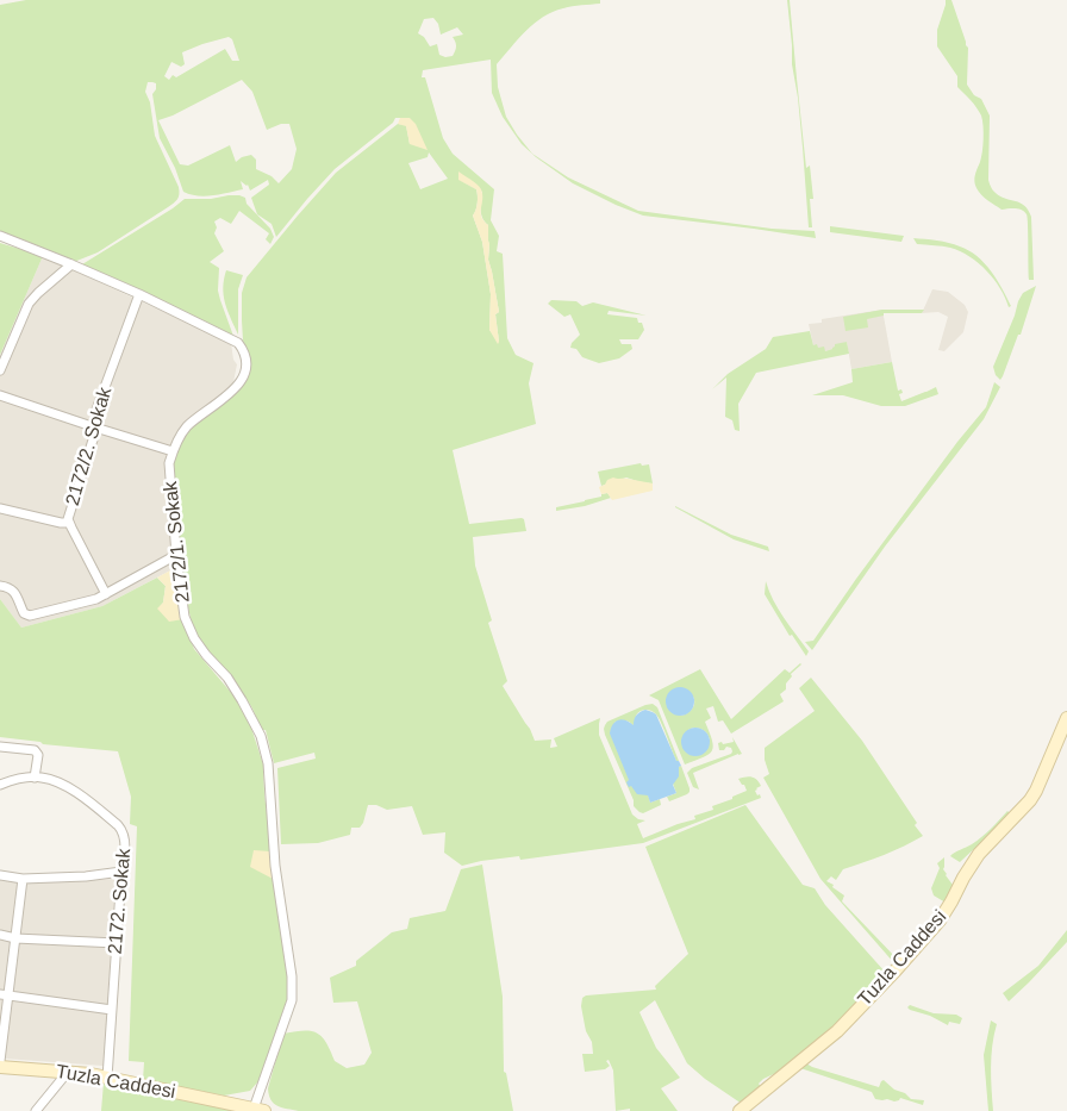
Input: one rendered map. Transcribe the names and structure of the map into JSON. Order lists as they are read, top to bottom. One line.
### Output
{"streets":{"main road":["Tuzla Caddesi"],"street":["2172/2. Sokak","2172/1. Sokak","2172. Sokak"]},"crossings":[["2172/2. Sokak","2172/1. Sokak"],["2172/1. Sokak","Tuzla Caddesi"],["2172. Sokak","Tuzla Caddesi"]]}
